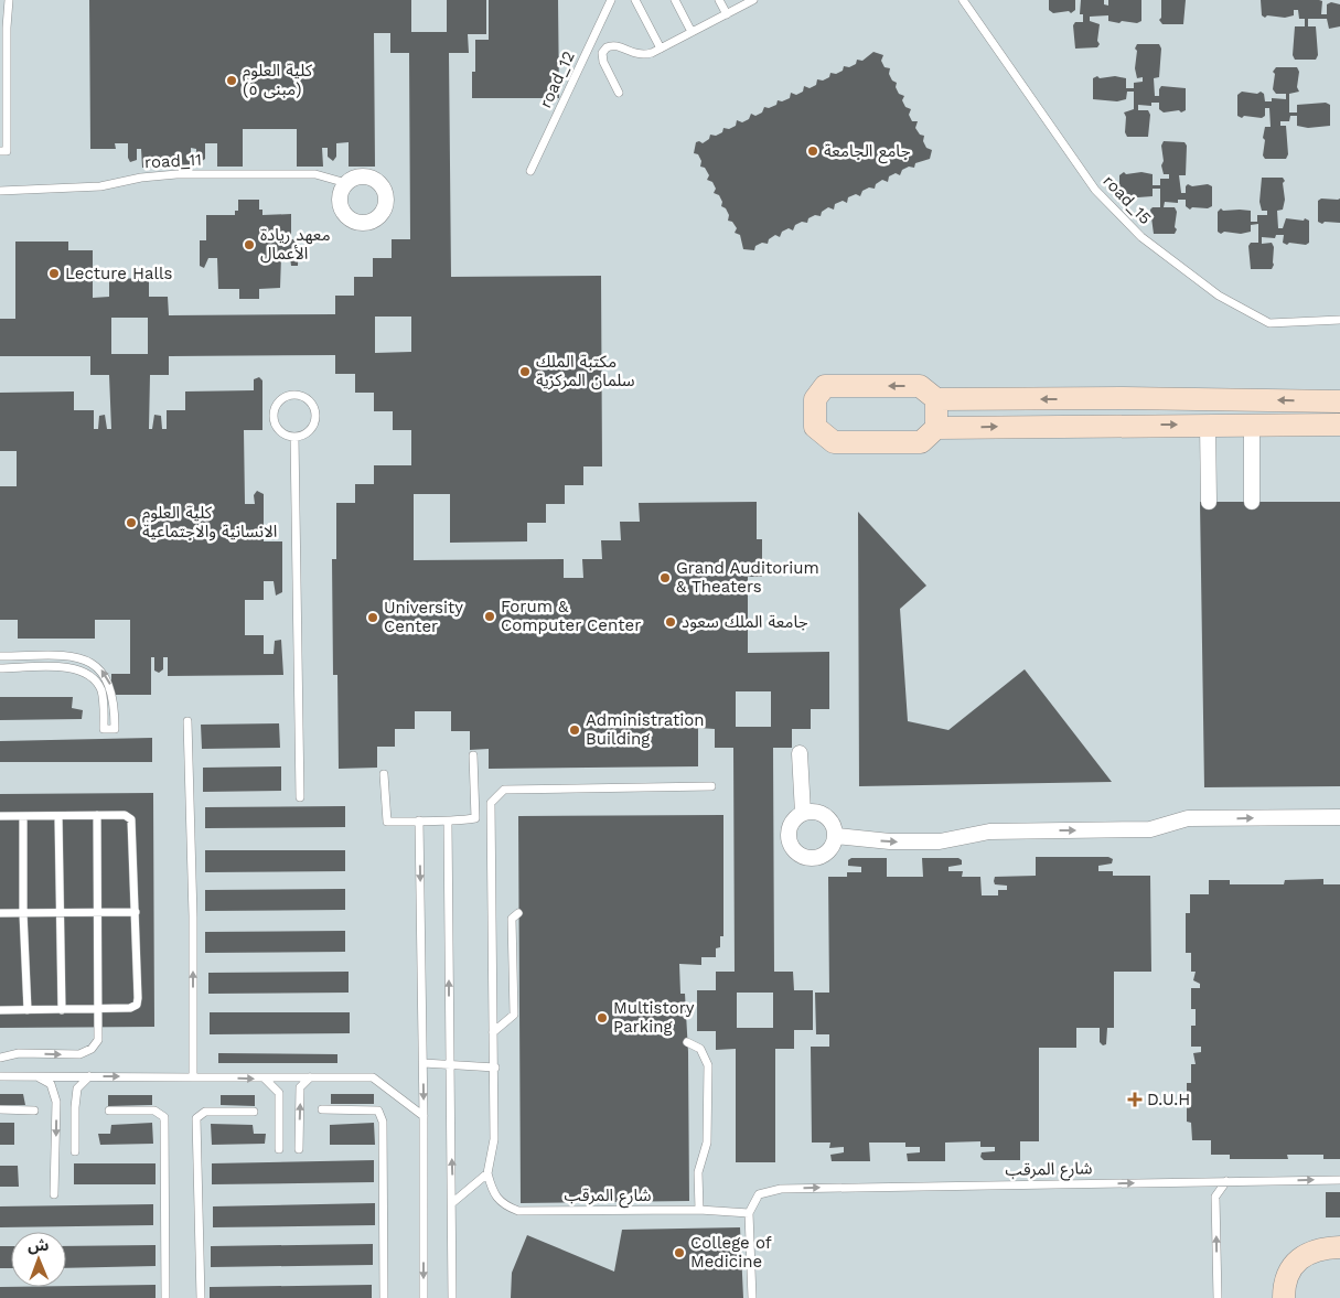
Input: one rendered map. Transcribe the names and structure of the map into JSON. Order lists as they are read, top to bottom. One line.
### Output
{"streets":{"lane":["road_12","road_11","road_15","شارع المرقب"]},"one_way":["شارع المرقب"],"places":{"other":["كلية العلوم (مبنى ٥)","جامع الجامعة","معهد ريادة الأعمال","Lecture Halls","مكتبة الملك سلمان المركزية","كلية العلوم الانسانية والاجتماعية","Grand Auditorium & Theaters","Forum & Computer Center","University Center","جامعة الملك سعود","Administration Building","Multistory Parking","College of Medicine"],"health":["D.U.H"]},"north":"top"}
